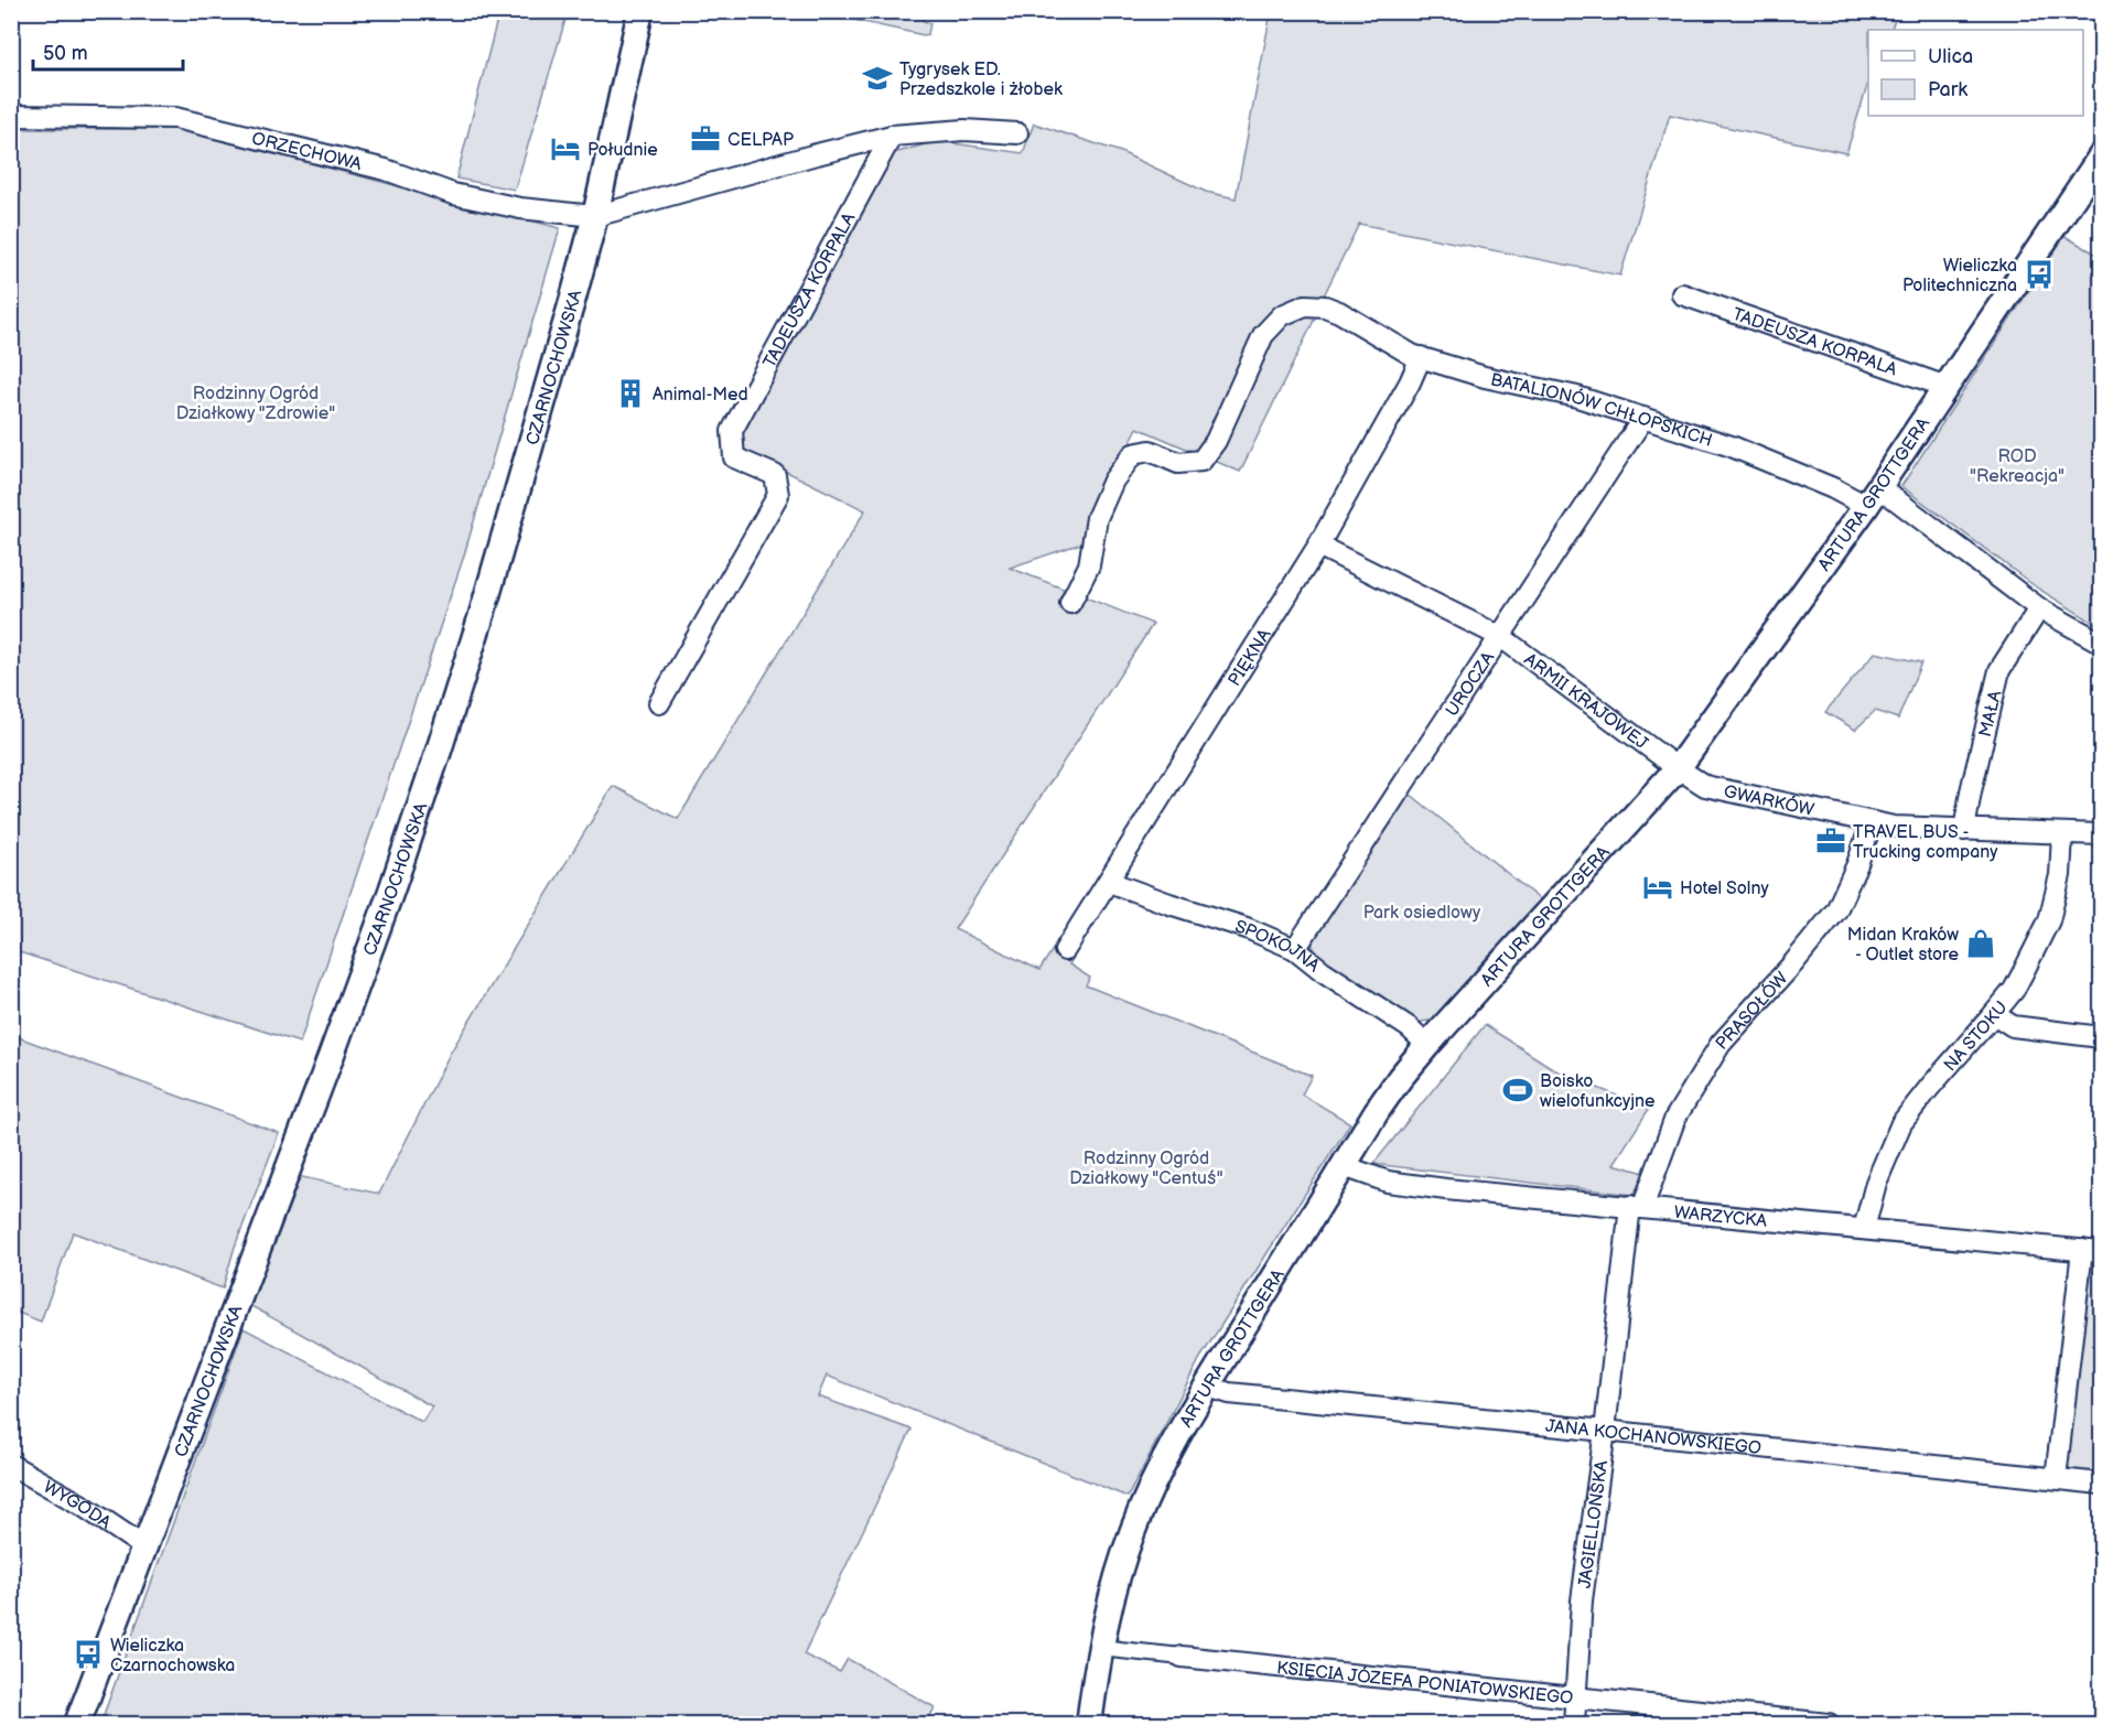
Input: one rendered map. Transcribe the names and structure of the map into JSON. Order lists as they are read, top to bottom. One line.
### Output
{"streets":{"street":["ORZECHOWA","TADEUSZA KORPALA","CZARNOCHOWSKA","BATALIONÓW CHŁOPSKICH","ARTURA GROTTGERA","PIĘKNA","UROCZA","ARMII KRAJOWEJ","MAŁA","GWARKÓW","SPOKOJNA","PRASOŁÓW","NA STOKU","WARZYCKA","JANA KOCHANOWSKIEGO","WYGODA","JAGIELLOŃSKA","KSIĘCIA JÓZEFA PONIATOWSKIEGO"]},"crossings":[["ORZECHOWA","CZARNOCHOWSKA"],["TADEUSZA KORPALA","ARTURA GROTTGERA"],["CZARNOCHOWSKA","WYGODA"],["BATALIONÓW CHŁOPSKICH","ARTURA GROTTGERA"],["BATALIONÓW CHŁOPSKICH","PIĘKNA"],["BATALIONÓW CHŁOPSKICH","UROCZA"],["ARTURA GROTTGERA","ARMII KRAJOWEJ"],["ARTURA GROTTGERA","GWARKÓW"],["ARTURA GROTTGERA","SPOKOJNA"],["ARTURA GROTTGERA","WARZYCKA"],["ARTURA GROTTGERA","JANA KOCHANOWSKIEGO"],["ARTURA GROTTGERA","KSIĘCIA JÓZEFA PONIATOWSKIEGO"],["PIĘKNA","ARMII KRAJOWEJ"],["PIĘKNA","SPOKOJNA"],["UROCZA","ARMII KRAJOWEJ"],["UROCZA","SPOKOJNA"],["ARMII KRAJOWEJ","GWARKÓW"],["MAŁA","GWARKÓW"],["GWARKÓW","PRASOŁÓW"],["GWARKÓW","NA STOKU"],["PRASOŁÓW","WARZYCKA"],["PRASOŁÓW","JAGIELLOŃSKA"],["NA STOKU","WARZYCKA"],["WARZYCKA","JAGIELLOŃSKA"],["JANA KOCHANOWSKIEGO","JAGIELLOŃSKA"],["JAGIELLOŃSKA","KSIĘCIA JÓZEFA PONIATOWSKIEGO"]],"parks":["Rodzinny Ogród Działkowy \"Zdrowie\"","ROD \"Rekreacja\"","Park osiedlowy","Rodzinny Ogród Działkowy \"Centuś\""],"places":{"school or university":["Tygrysek ED. Przedszkole i żłobek"],"office":["CELPAP","TRAVEL BUS - Trucking company"],"hotel":["Południe","Hotel Solny"],"bus stop":["Wieliczka Politechniczna","Wieliczka Czarnochowska"],"building":["Animal-Med"],"shop":["Midan Kraków - Outlet store"],"sports":["Boisko wielofunkcyjne"]},"legend":["Ulica","Park"],"scale_bar":"50 m"}
